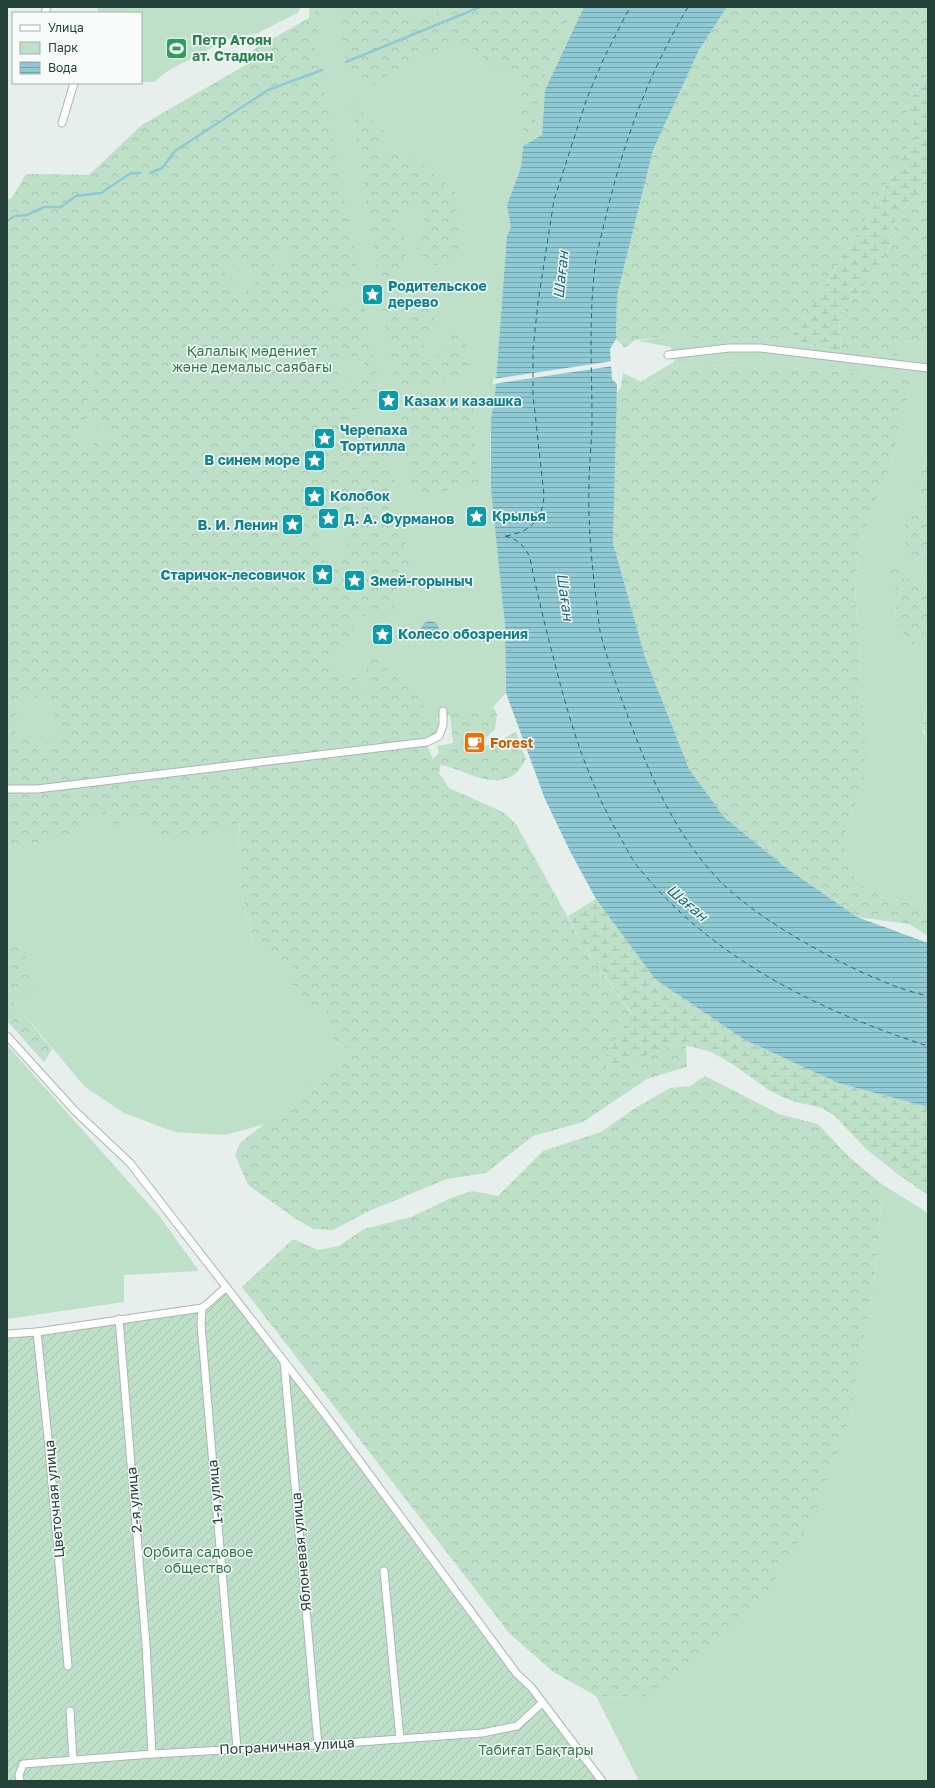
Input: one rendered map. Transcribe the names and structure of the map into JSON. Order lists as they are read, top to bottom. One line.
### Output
{"streets":{"street":["1-я улица","Цветочная улица","2-я улица","Яблоневая улица","Пограничная улица"]},"crossings":[["1-я улица","Пограничная улица"],["2-я улица","Пограничная улица"],["Яблоневая улица","Пограничная улица"]],"water":["Шаған"],"parks":["Қалалық мәдениет және демалыс саябағы","Орбита садовое общество","Табиғат Бақтары"],"places":{"sports":["Петр Атоян ат. Стадион"],"place":["Родительское дерево","Казах и казашка","Черепаха Тортилла","В синем море","Колобок","Крылья","Д. А. Фурманов","В. И. Ленин","Старичок-лесовичок","Змей-горыныч","Колесо обозрения"],"cafe":["Forest"]},"legend":["Улица","Парк","Вода"]}
